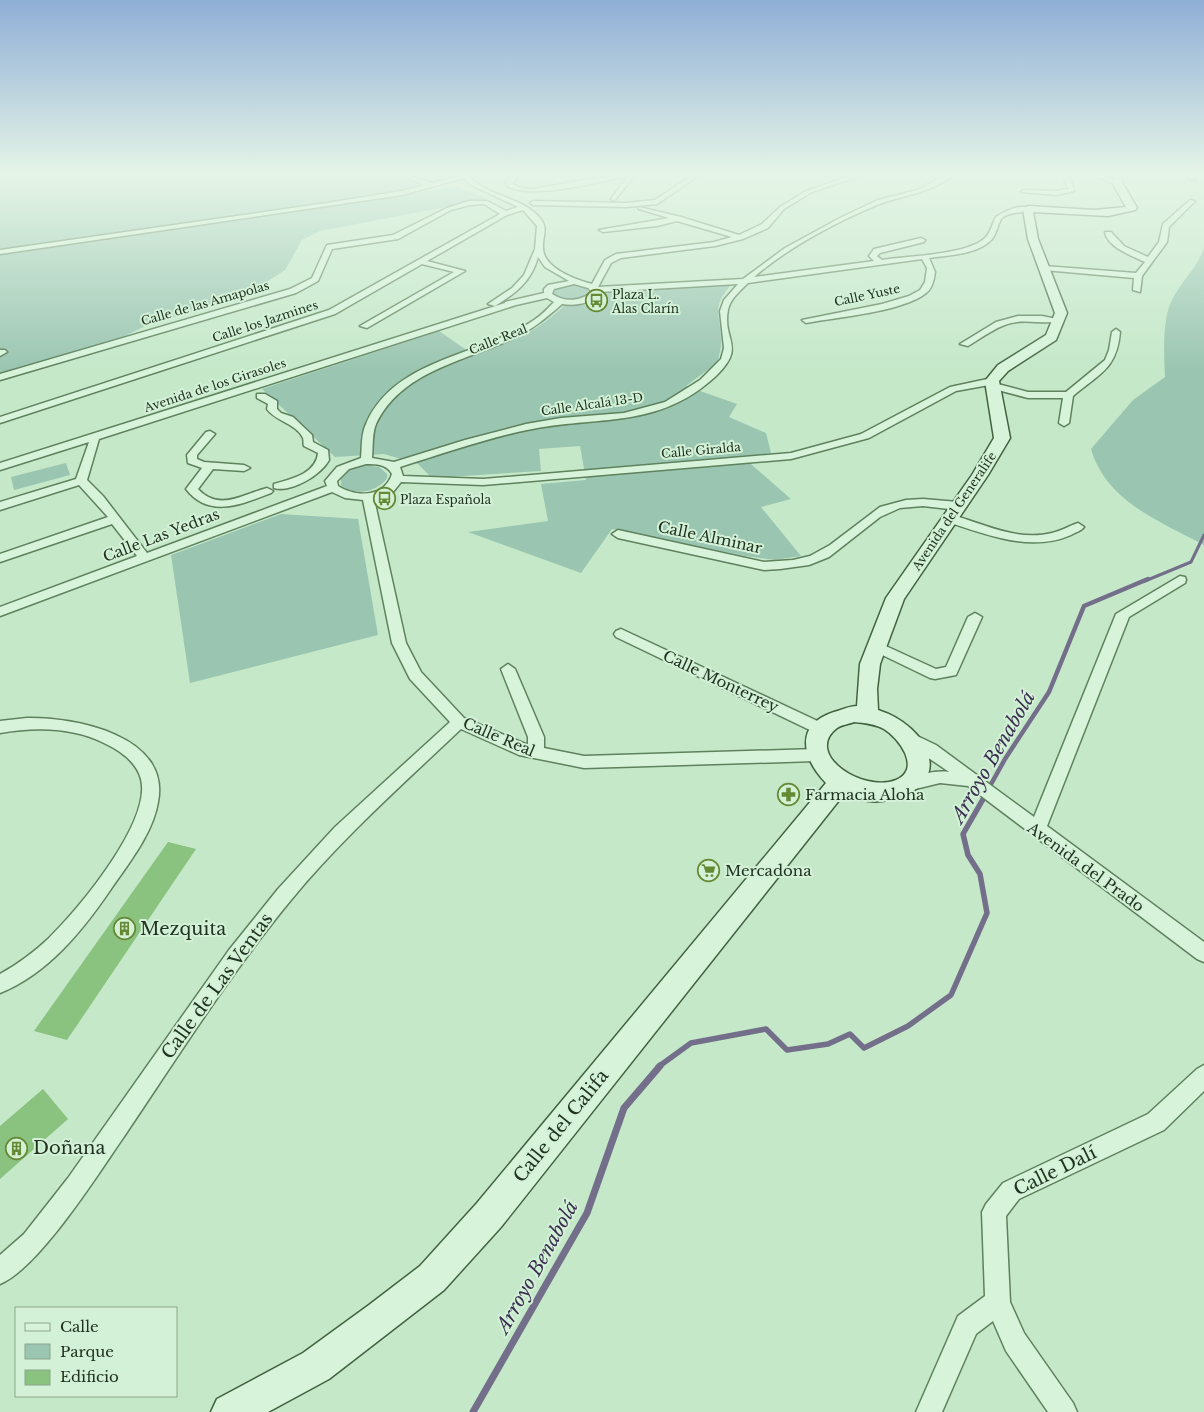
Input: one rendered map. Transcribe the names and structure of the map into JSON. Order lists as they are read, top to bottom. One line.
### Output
{"streets":{"street":["Calle Yuste","Calle de las Amapolas","Calle los Jazmines","Calle Real","Avenida de los Girasoles","Calle Alcalá 13-D","Calle Giralda","Avenida del Generalife","Calle Las Yedras","Calle Alminar","Calle Monterrey","Avenida del Prado","Calle de Las Ventas","Calle del Califa","Calle Dalí"]},"crossings":[["Calle Real","Avenida del Generalife"],["Calle Real","Calle Monterrey"],["Calle Real","Avenida del Prado"],["Calle Real","Calle de Las Ventas"],["Calle Real","Calle del Califa"],["Calle Giralda","Avenida del Generalife"],["Avenida del Generalife","Calle Alminar"],["Avenida del Generalife","Calle Monterrey"],["Avenida del Generalife","Avenida del Prado"],["Avenida del Generalife","Calle del Califa"],["Calle Monterrey","Avenida del Prado"],["Calle Monterrey","Calle del Califa"],["Avenida del Prado","Calle del Califa"]],"water":["Arroyo Benabolá"],"places":{"bus stop":["Plaza L. Alas Clarín","Plaza Española"],"pharmacy":["Farmacia Aloha"],"supermarket":["Mercadona"],"building":["Mezquita","Doñana"]},"legend":["Calle","Parque","Edificio"]}
